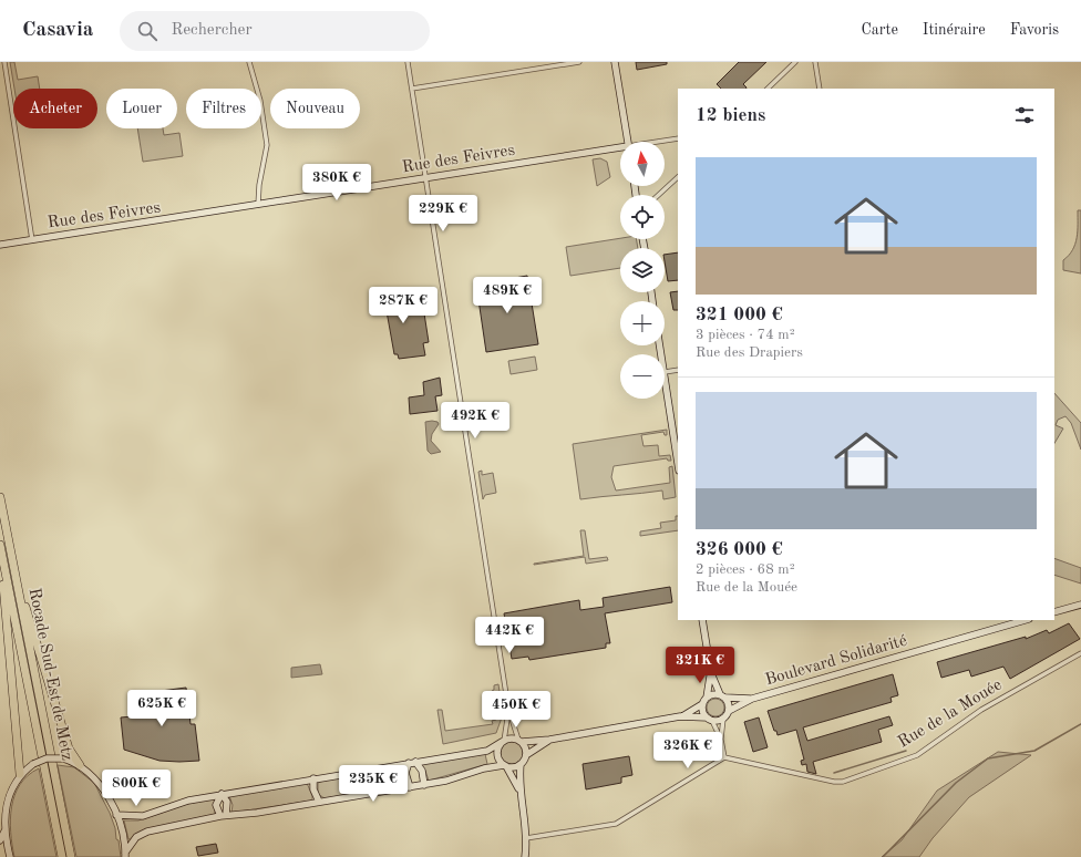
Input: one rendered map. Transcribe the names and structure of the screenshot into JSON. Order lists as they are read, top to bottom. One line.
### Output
{"streets":{"highway":["Rocade Sud-Est de Metz"],"main road":["Rue des Feivres","Boulevard Solidarité"],"street":["Rue de la Mouée"]},"north":"top","page":{"header":"Casavia","search":"Rechercher","nav":["Carte","Itinéraire","Favoris"],"chip":["Acheter","Louer","Filtres","Nouveau"],"heading":"12 biens","map_buttons":["+","−"],"list":[{"name":"321 000 €","note":"3 pièces · 74 m² · Rue des Drapiers"},{"name":"326 000 €","note":"2 pièces · 68 m² · Rue de la Mouée"}],"price":["380K €","229K €","489K €","287K €","492K €","442K €","321K €","625K €","450K €","326K €","235K €","800K €"]}}
